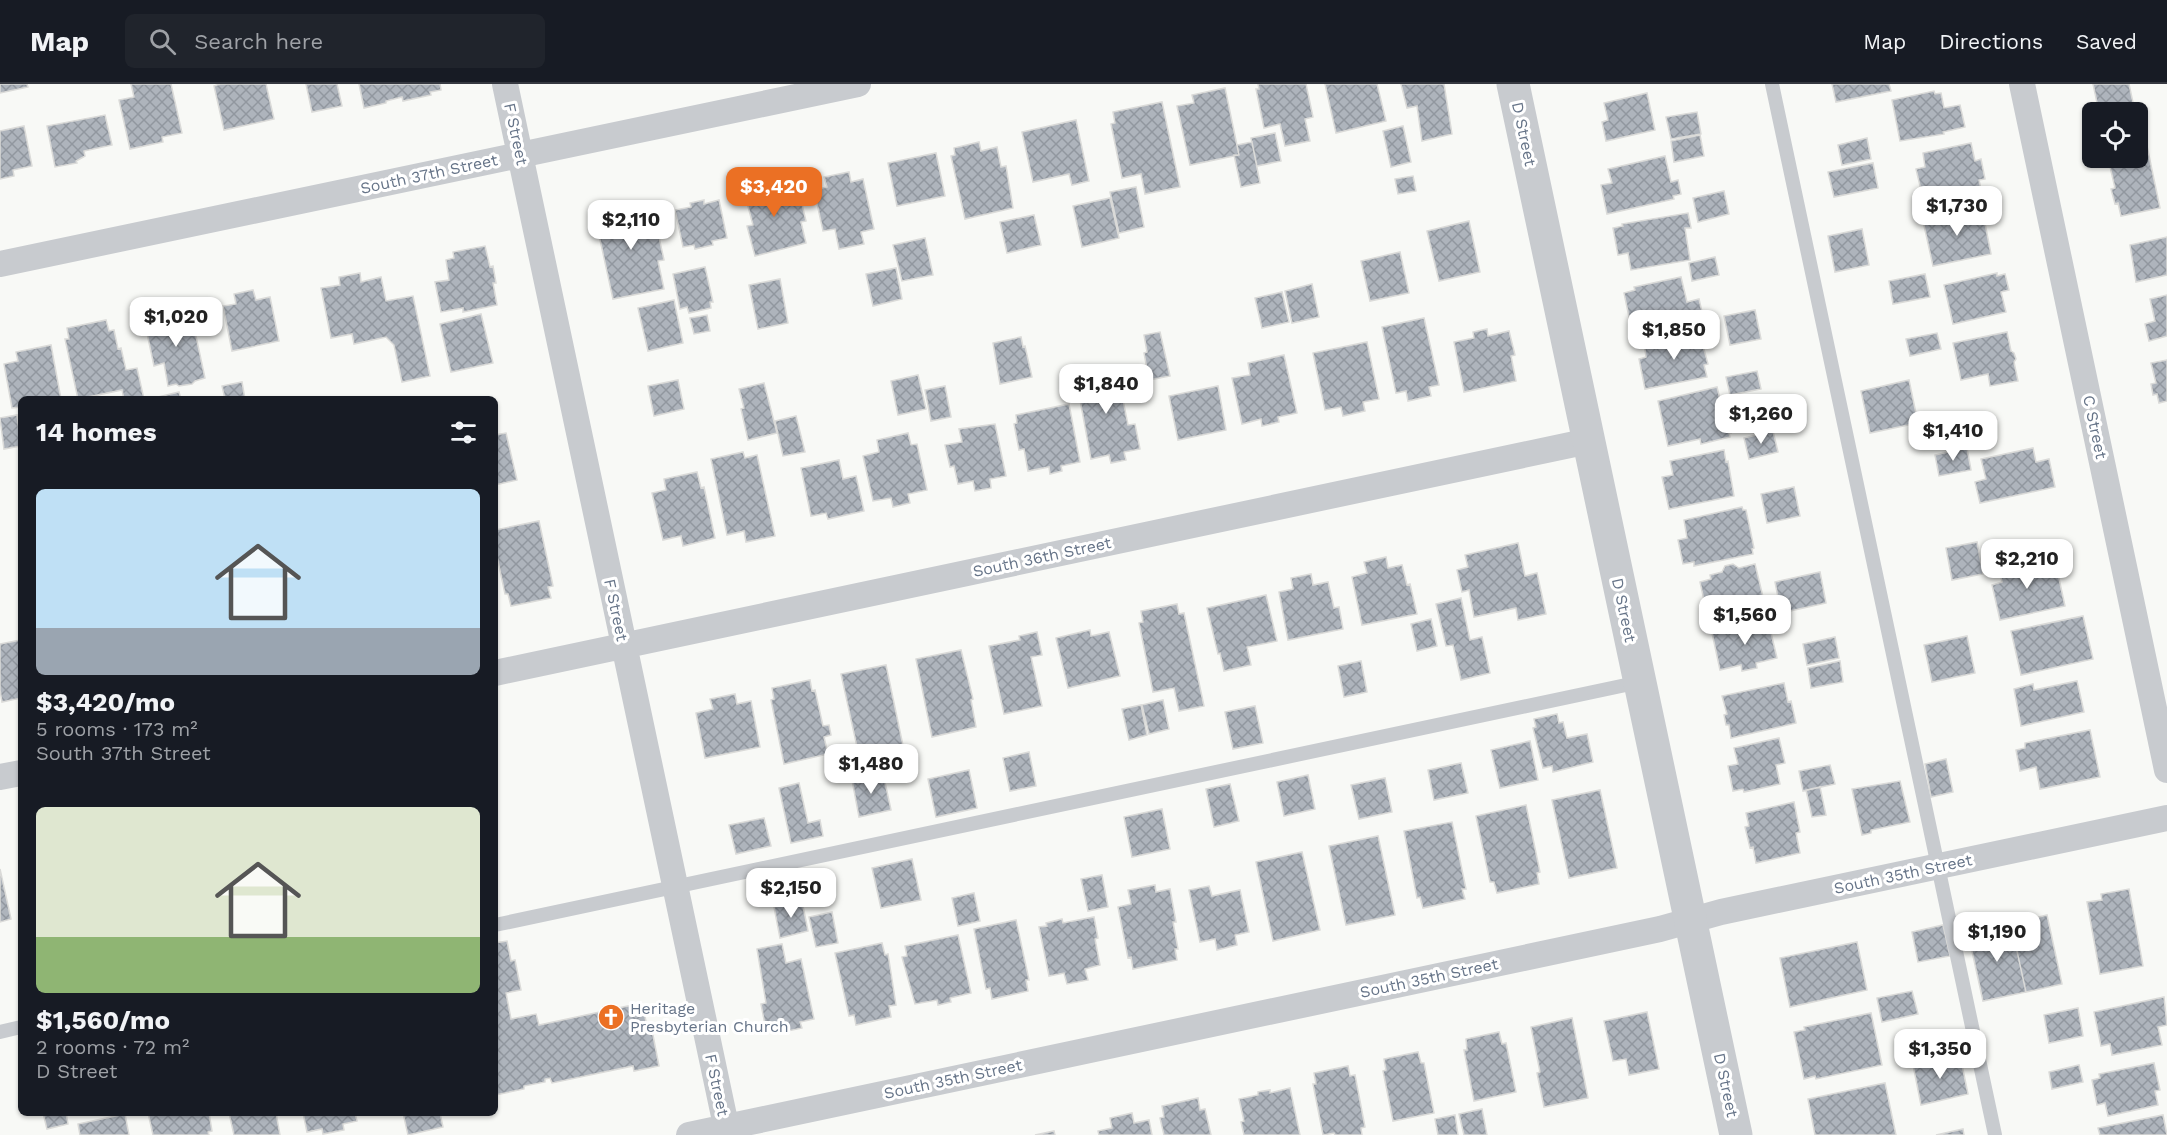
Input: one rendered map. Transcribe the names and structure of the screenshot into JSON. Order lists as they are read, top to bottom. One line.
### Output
{"streets":{"street":["F Street","D Street","South 37th Street","C Street","South 36th Street","South 35th Street"]},"crossings":[["F Street","South 37th Street"],["F Street","South 36th Street"],["F Street","South 35th Street"],["D Street","South 36th Street"],["D Street","South 35th Street"]],"places":{"church":["Heritage Presbyterian Church"]},"page":{"header":"Map","search":"Search here","nav":["Map","Directions","Saved"],"price":["$3,420","$1,730","$2,110","$1,020","$1,850","$1,840","$1,260","$1,410","$2,210","$1,560","$1,480","$2,150","$1,190","$1,350"],"heading":"14 homes","list":[{"name":"$3,420/mo","note":"5 rooms · 173 m² · South 37th Street"},{"name":"$1,560/mo","note":"2 rooms · 72 m² · D Street"}]}}
